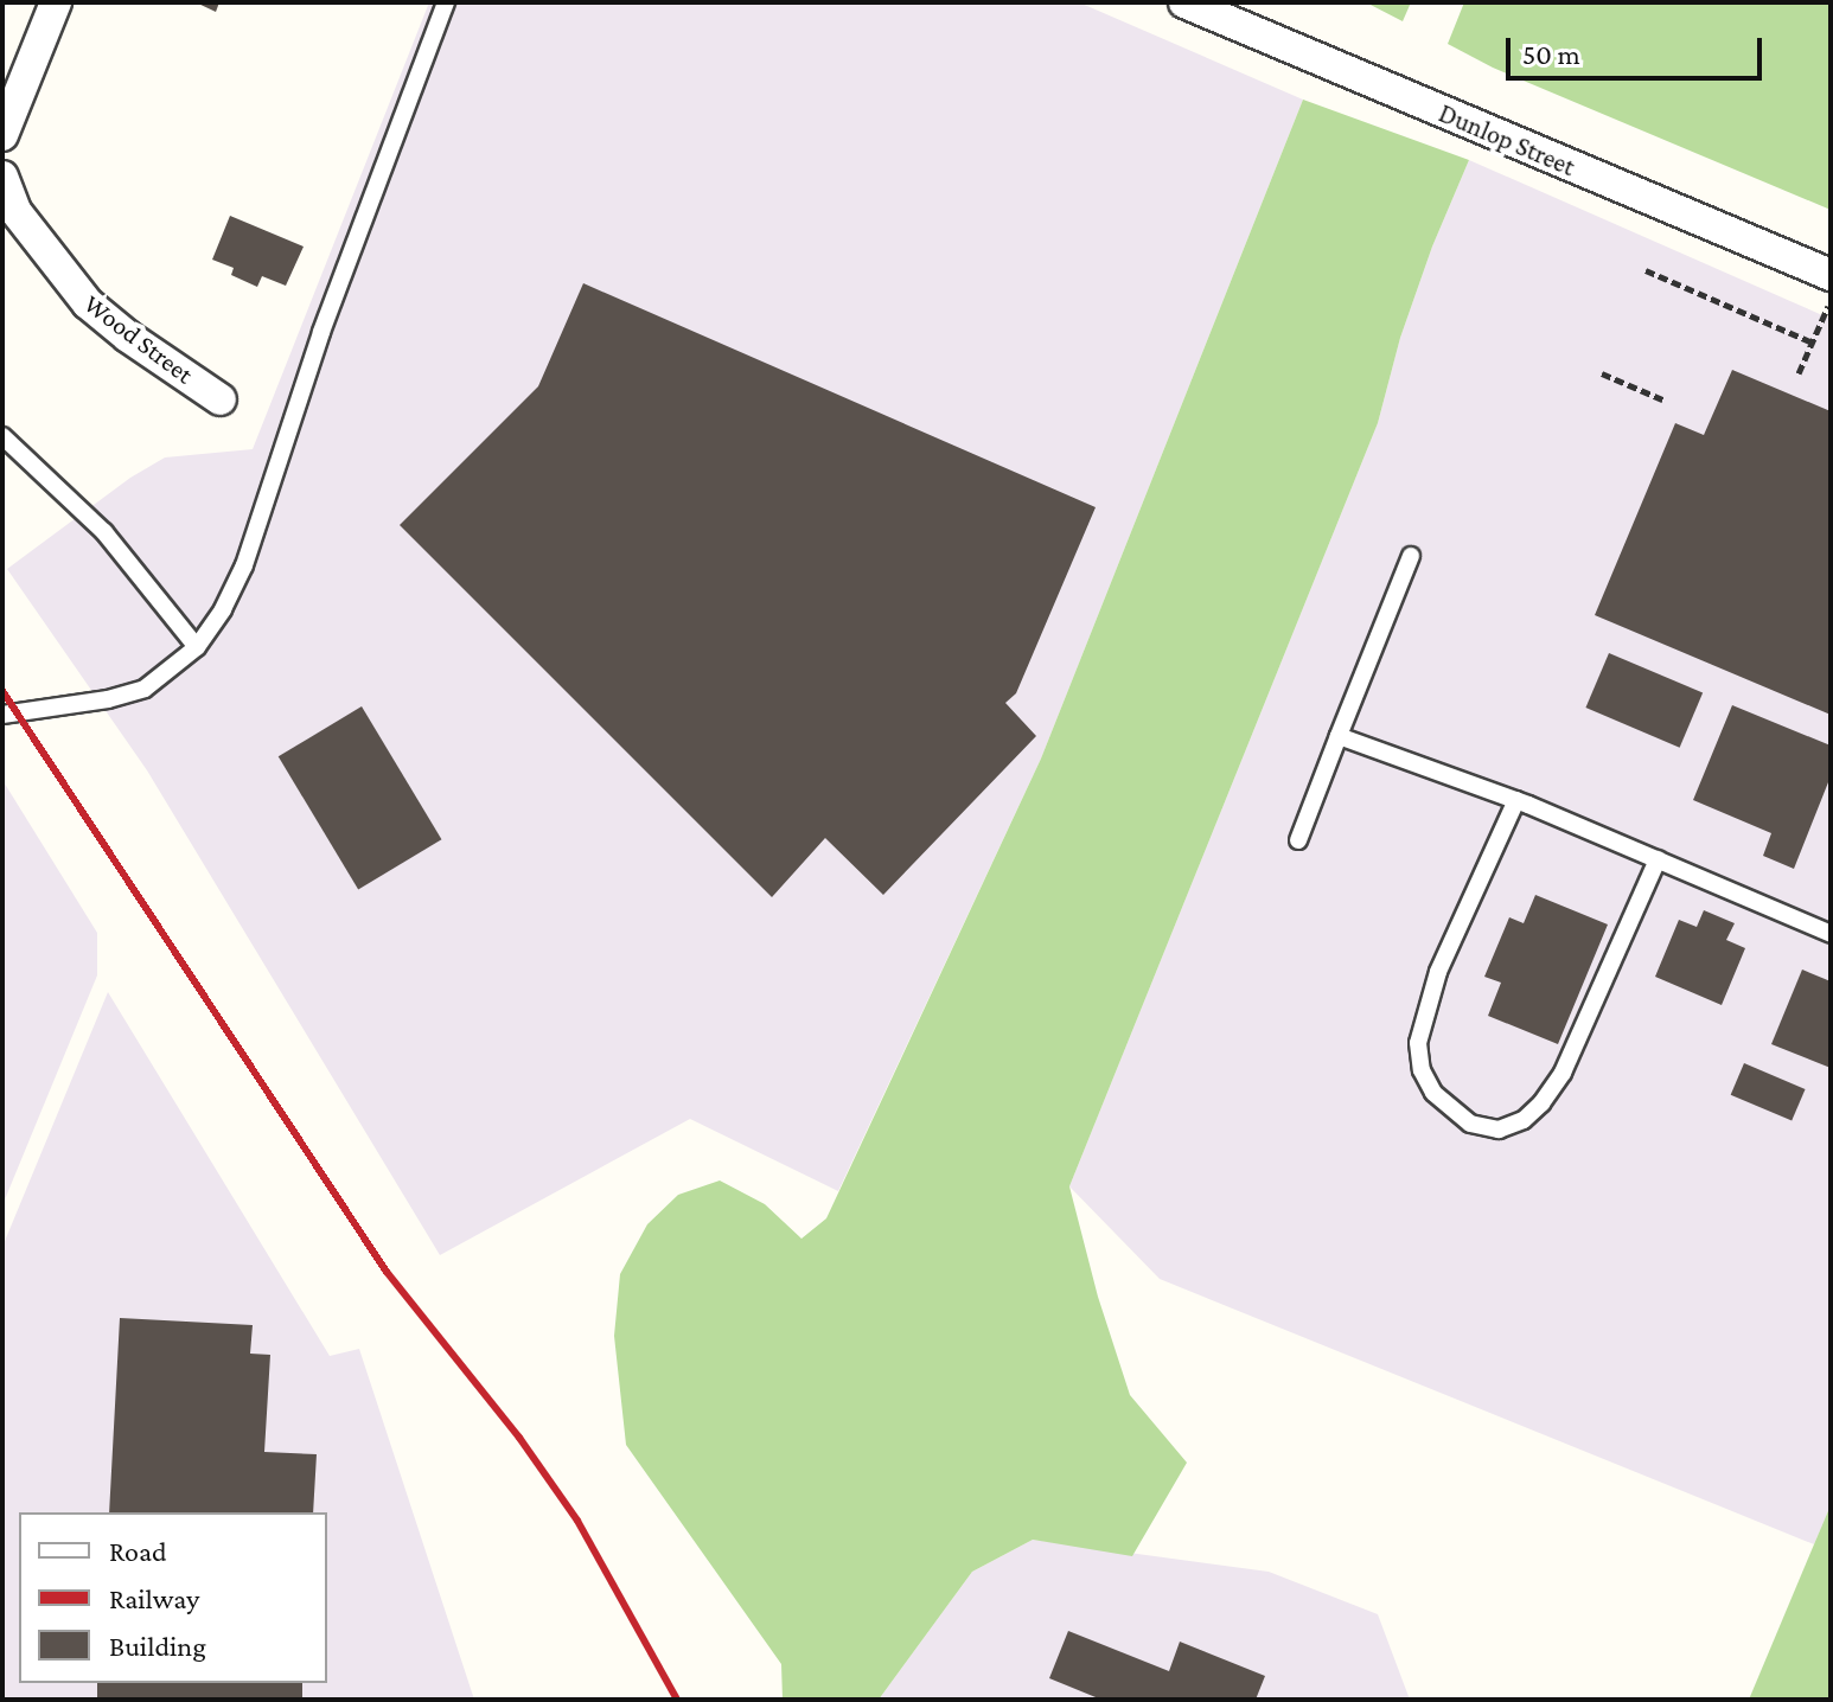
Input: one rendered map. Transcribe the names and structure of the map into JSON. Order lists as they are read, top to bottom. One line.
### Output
{"streets":{"street":["Dunlop Street","Wood Street"]},"legend":["Road","Railway","Building"],"scale_bar":"50 m"}
